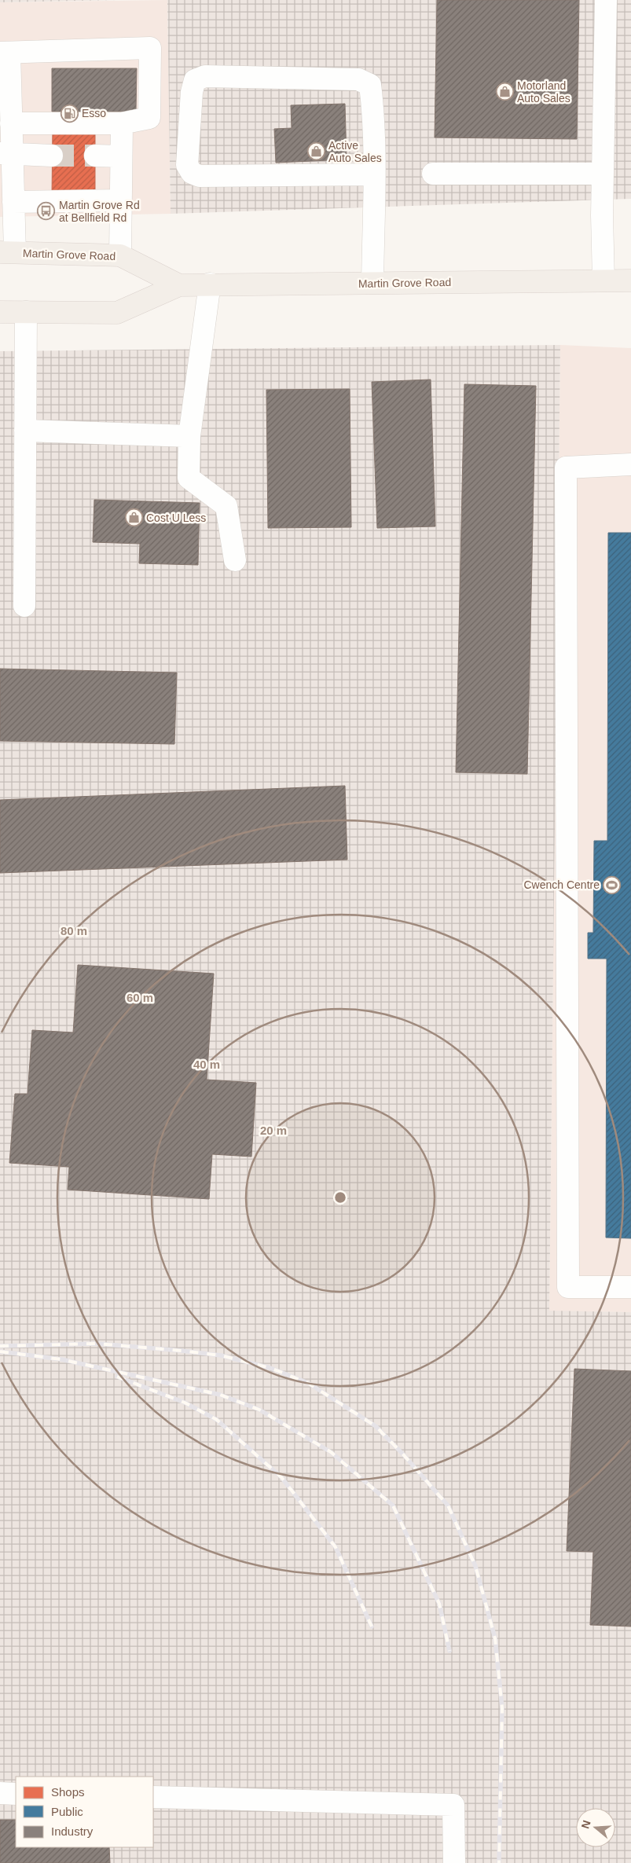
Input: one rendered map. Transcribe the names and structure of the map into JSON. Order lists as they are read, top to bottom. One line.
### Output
{"streets":{"main road":["Martin Grove Road"]},"places":{"shop":["Motorland Auto Sales","Active Auto Sales","Cost U Less"],"fuel station":["Esso"],"bus stop":["Martin Grove Rd at Bellfield Rd"],"sports":["Cwench Centre"]},"legend":["Shops","Public","Industry"],"north":"left","rings":["80 m","60 m","40 m","20 m"]}
